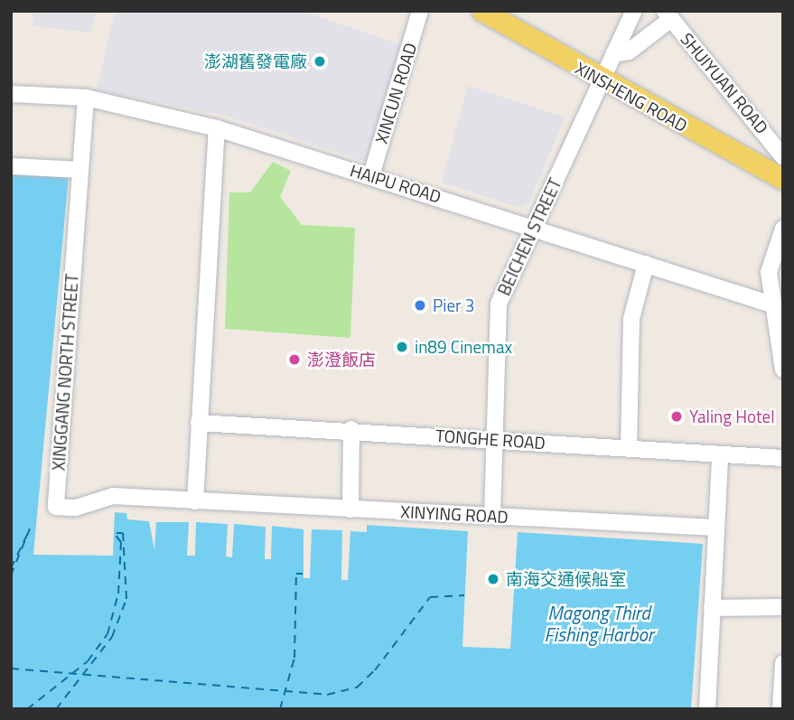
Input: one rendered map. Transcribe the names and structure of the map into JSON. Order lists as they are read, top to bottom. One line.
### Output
{"streets":{"main road":["XINSHENG ROAD"],"street":["SHUIYUAN ROAD","XINCUN ROAD","HAIPU ROAD","BEICHEN STREET","XINGGANG NORTH STREET","TONGHE ROAD","XINYING ROAD"]},"crossings":[["XINCUN ROAD","HAIPU ROAD"],["XINSHENG ROAD","BEICHEN STREET"],["HAIPU ROAD","BEICHEN STREET"],["HAIPU ROAD","XINGGANG NORTH STREET"],["BEICHEN STREET","TONGHE ROAD"],["BEICHEN STREET","XINYING ROAD"],["XINGGANG NORTH STREET","XINYING ROAD"]],"water":["Magong Third Fishing Harbor"],"places":["澎湖舊發電廠","Pier 3","in89 Cinemax","澎澄飯店","Yaling Hotel","南海交通候船室"]}
